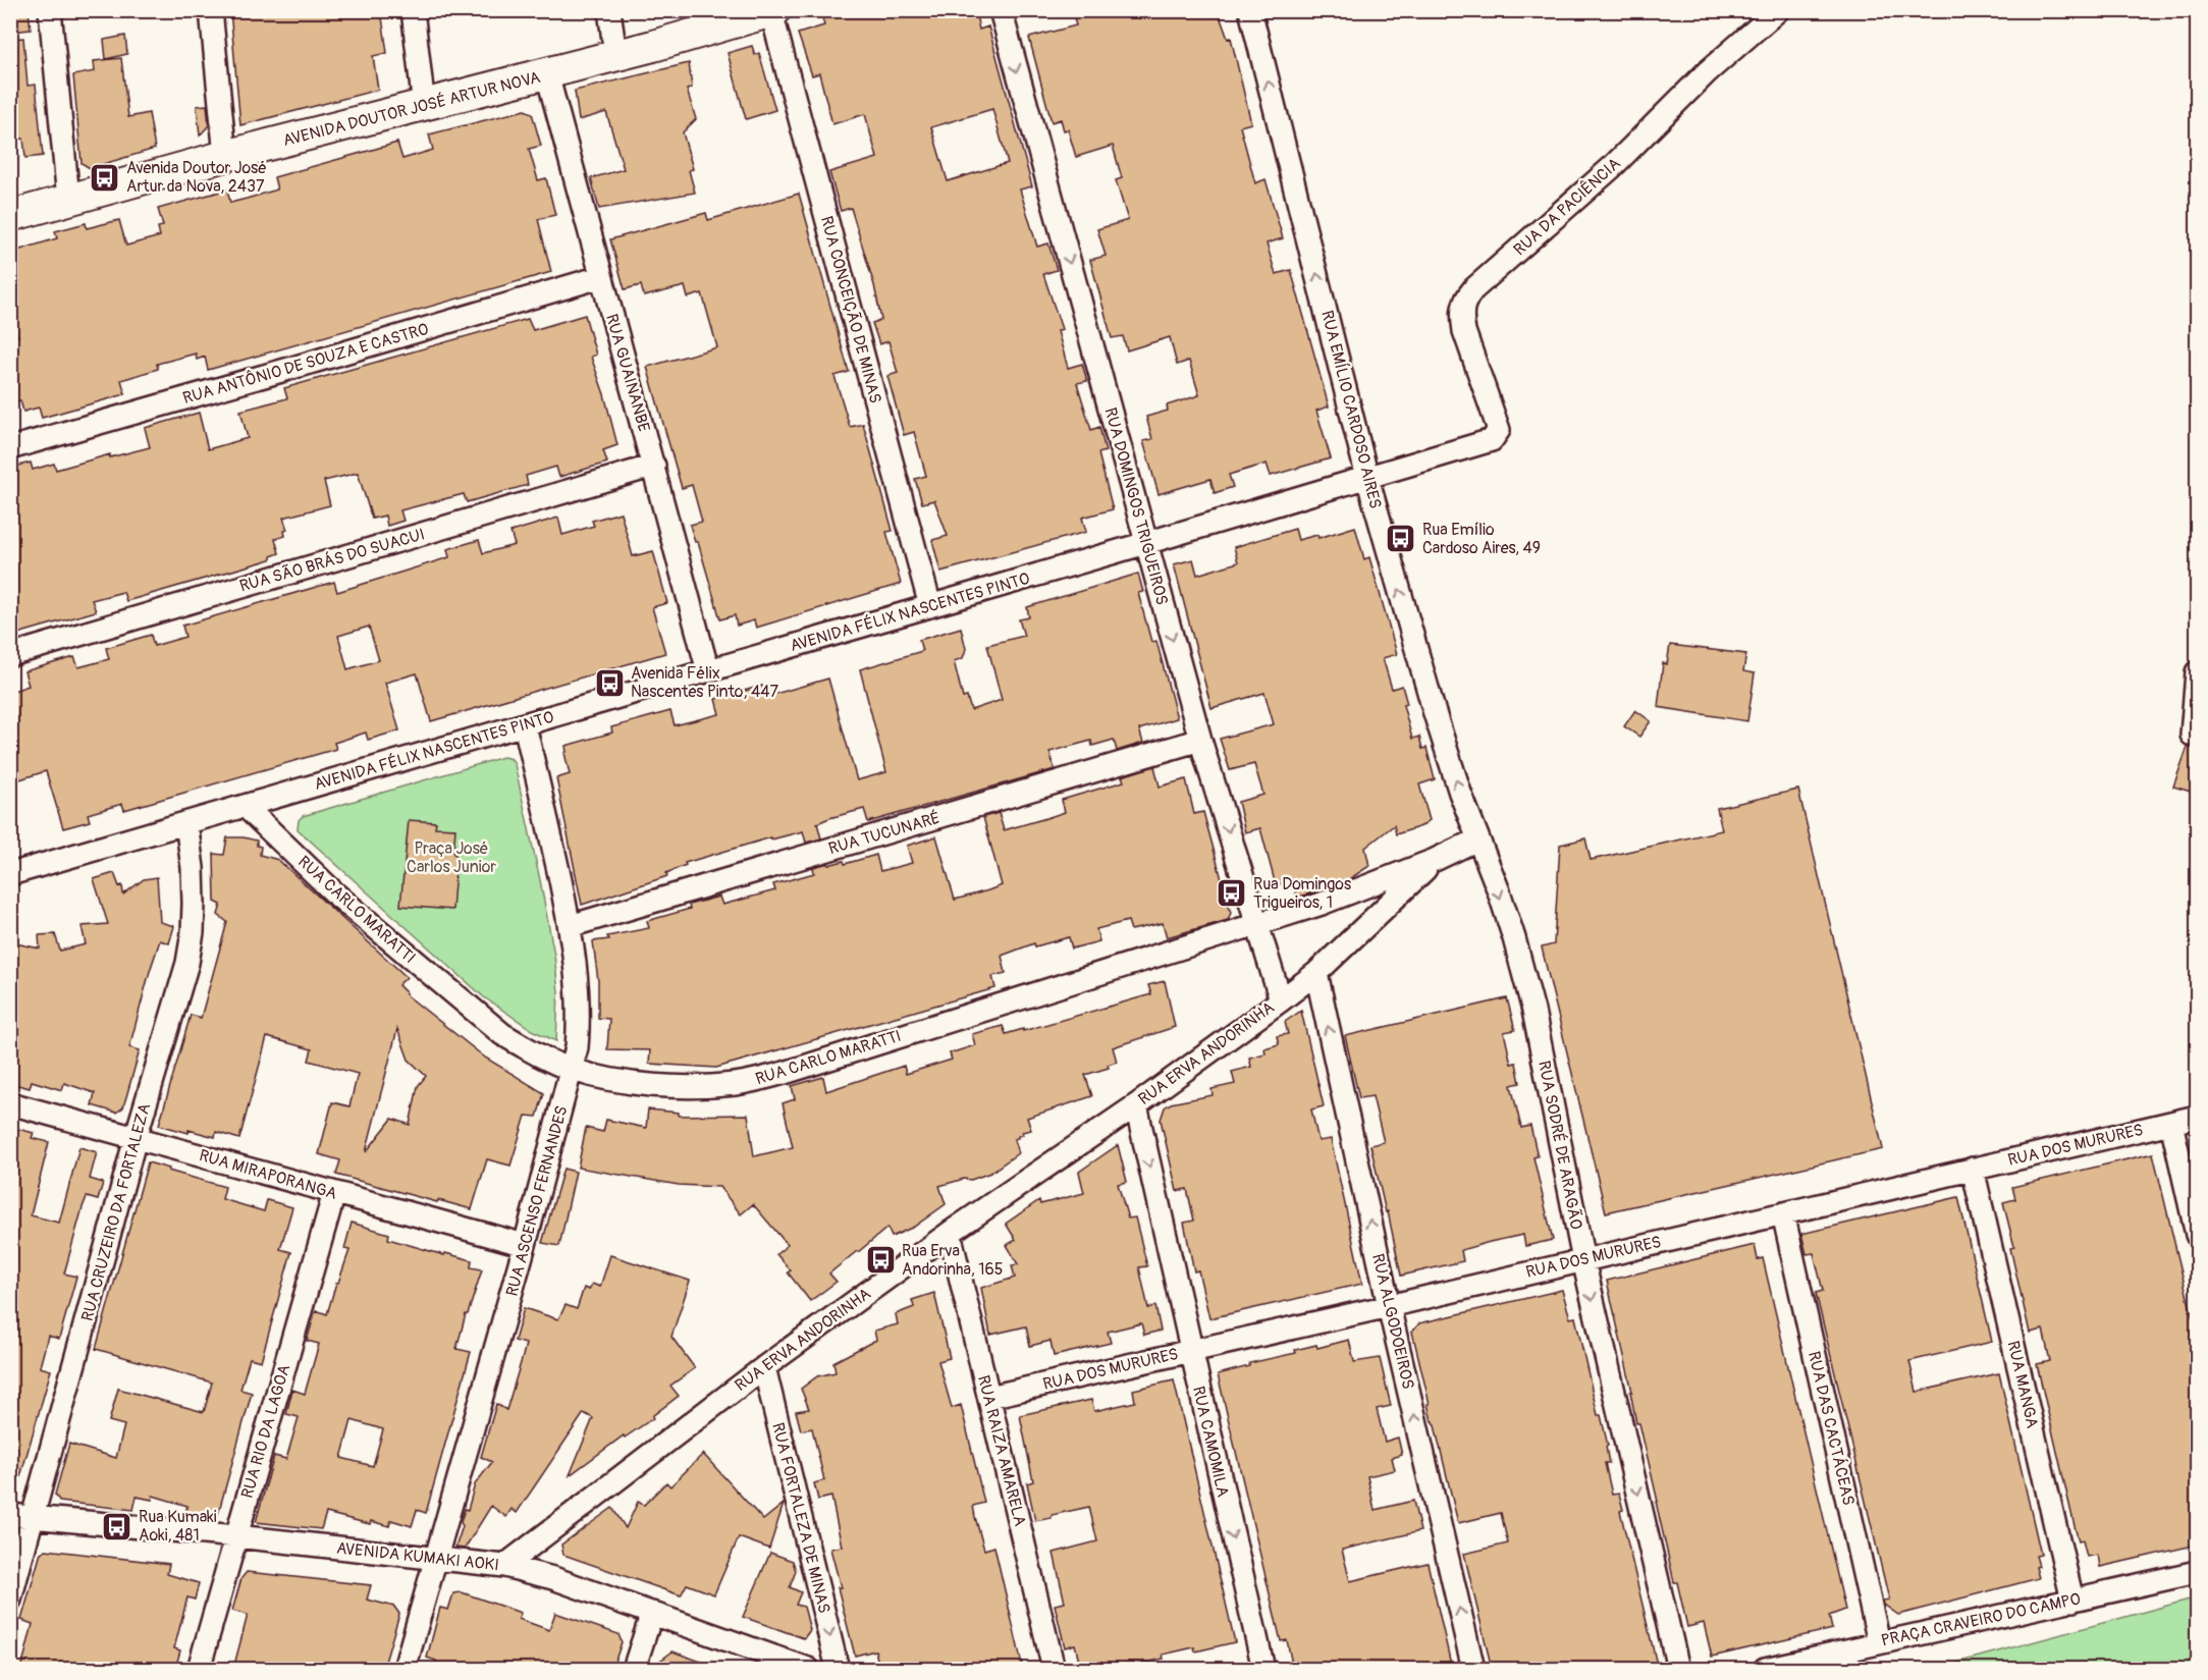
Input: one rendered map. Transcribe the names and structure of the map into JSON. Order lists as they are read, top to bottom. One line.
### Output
{"streets":{"main road":["AVENIDA DOUTOR JOSÉ ARTUR NOVA"],"street":["RUA DA PACIÊNCIA","RUA CONCEIÇÃO DE MINAS","RUA ANTÔNIO DE SOUZA E CASTRO","RUA GUAINANBE","RUA EMÍLIO CARDOSO AIRES","RUA DOMINGOS TRIGUEIROS","RUA SÃO BRÁS DO SUACUI","AVENIDA FÉLIX NASCENTES PINTO","RUA TUCUNARÉ","RUA CARLO MARATTI","RUA ERVA ANDORINHA","RUA SODRÉ DE ARAGÃO","RUA DOS MURURES","RUA MIRAPORANGA","RUA ASCENSO FERNANDES","RUA CRUZEIRO DA FORTALEZA","RUA ALGODOEIROS","RUA MANGA","RUA DAS CACTÁCEAS","RUA RIO DA LAGOA","RUA CAMOMILA","RUA RAIZA AMARELA","RUA FORTALEZA DE MINAS","AVENIDA KUMAKI AOKI","PRAÇA CRAVEIRO DO CAMPO"]},"crossings":[["AVENIDA DOUTOR JOSÉ ARTUR NOVA","RUA CONCEIÇÃO DE MINAS"],["AVENIDA DOUTOR JOSÉ ARTUR NOVA","RUA GUAINANBE"],["RUA DA PACIÊNCIA","AVENIDA FÉLIX NASCENTES PINTO"],["RUA CONCEIÇÃO DE MINAS","AVENIDA FÉLIX NASCENTES PINTO"],["RUA ANTÔNIO DE SOUZA E CASTRO","RUA GUAINANBE"],["RUA GUAINANBE","RUA SÃO BRÁS DO SUACUI"],["RUA GUAINANBE","AVENIDA FÉLIX NASCENTES PINTO"],["RUA EMÍLIO CARDOSO AIRES","AVENIDA FÉLIX NASCENTES PINTO"],["RUA EMÍLIO CARDOSO AIRES","RUA CARLO MARATTI"],["RUA EMÍLIO CARDOSO AIRES","RUA SODRÉ DE ARAGÃO"],["RUA DOMINGOS TRIGUEIROS","AVENIDA FÉLIX NASCENTES PINTO"],["RUA DOMINGOS TRIGUEIROS","RUA TUCUNARÉ"],["RUA DOMINGOS TRIGUEIROS","RUA CARLO MARATTI"],["RUA DOMINGOS TRIGUEIROS","RUA ERVA ANDORINHA"],["AVENIDA FÉLIX NASCENTES PINTO","RUA CARLO MARATTI"],["AVENIDA FÉLIX NASCENTES PINTO","RUA ASCENSO FERNANDES"],["AVENIDA FÉLIX NASCENTES PINTO","RUA CRUZEIRO DA FORTALEZA"],["RUA TUCUNARÉ","RUA ASCENSO FERNANDES"],["RUA CARLO MARATTI","RUA SODRÉ DE ARAGÃO"],["RUA CARLO MARATTI","RUA ASCENSO FERNANDES"],["RUA ERVA ANDORINHA","RUA ALGODOEIROS"],["RUA ERVA ANDORINHA","RUA CAMOMILA"],["RUA ERVA ANDORINHA","RUA RAIZA AMARELA"],["RUA ERVA ANDORINHA","RUA FORTALEZA DE MINAS"],["RUA ERVA ANDORINHA","AVENIDA KUMAKI AOKI"],["RUA SODRÉ DE ARAGÃO","RUA DOS MURURES"],["RUA DOS MURURES","RUA ALGODOEIROS"],["RUA DOS MURURES","RUA MANGA"],["RUA DOS MURURES","RUA DAS CACTÁCEAS"],["RUA DOS MURURES","RUA CAMOMILA"],["RUA DOS MURURES","RUA RAIZA AMARELA"],["RUA MIRAPORANGA","RUA ASCENSO FERNANDES"],["RUA MIRAPORANGA","RUA CRUZEIRO DA FORTALEZA"],["RUA MIRAPORANGA","RUA RIO DA LAGOA"],["RUA ASCENSO FERNANDES","AVENIDA KUMAKI AOKI"],["RUA CRUZEIRO DA FORTALEZA","AVENIDA KUMAKI AOKI"],["RUA MANGA","PRAÇA CRAVEIRO DO CAMPO"],["RUA DAS CACTÁCEAS","PRAÇA CRAVEIRO DO CAMPO"],["RUA RIO DA LAGOA","AVENIDA KUMAKI AOKI"]],"one_way":["RUA EMÍLIO CARDOSO AIRES","RUA DOMINGOS TRIGUEIROS","RUA SODRÉ DE ARAGÃO","RUA ALGODOEIROS","RUA CAMOMILA","RUA FORTALEZA DE MINAS"],"parks":["Praça José Carlos Junior"],"places":{"bus stop":["Avenida Doutor José Artur da Nova, 2437","Rua Emílio Cardoso Aires, 49","Avenida Félix Nascentes Pinto, 447","Rua Domingos Trigueiros, 1","Rua Erva Andorinha, 165","Rua Kumaki Aoki, 481"]}}
